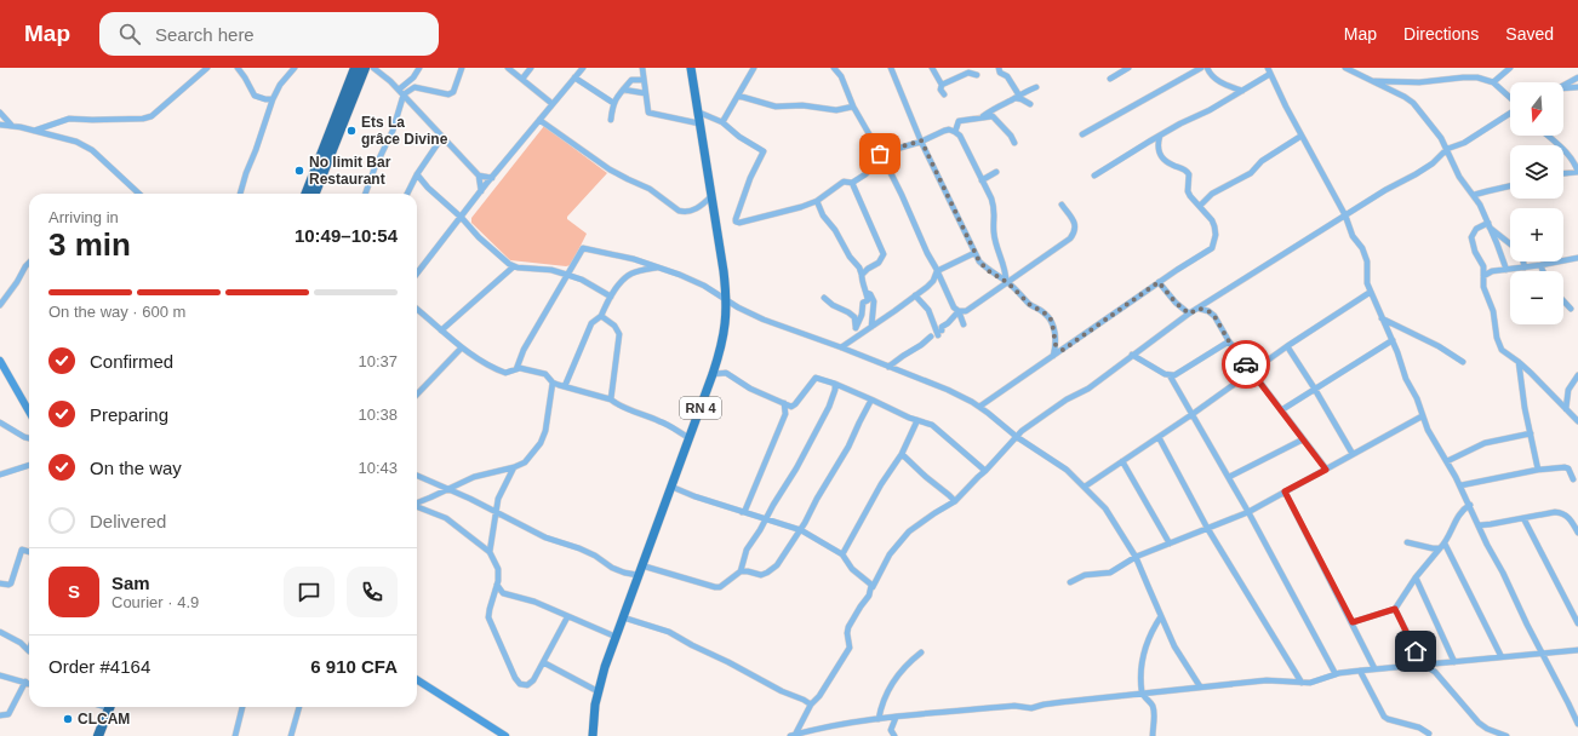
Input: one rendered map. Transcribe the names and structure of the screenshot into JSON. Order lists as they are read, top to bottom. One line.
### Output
{"streets":{"main road":["RN 4"]},"places":["Ets La grâce Divine","No limit Bar Restaurant","CLCAM"],"north":"bottom","page":{"header":"Map","search":"Search here","nav":["Map","Directions","Saved"],"map_buttons":["+","−"],"heading":["3 min","Arriving in","10:49–10:54"],"panel":["Sam","Courier · 4.9","Order #4164","6 910 CFA"],"bar":"On the way · 600 m","list":[["Confirmed","10:37"],["Preparing","10:38"],["On the way","10:43"],"Delivered"],"round":"S"}}
